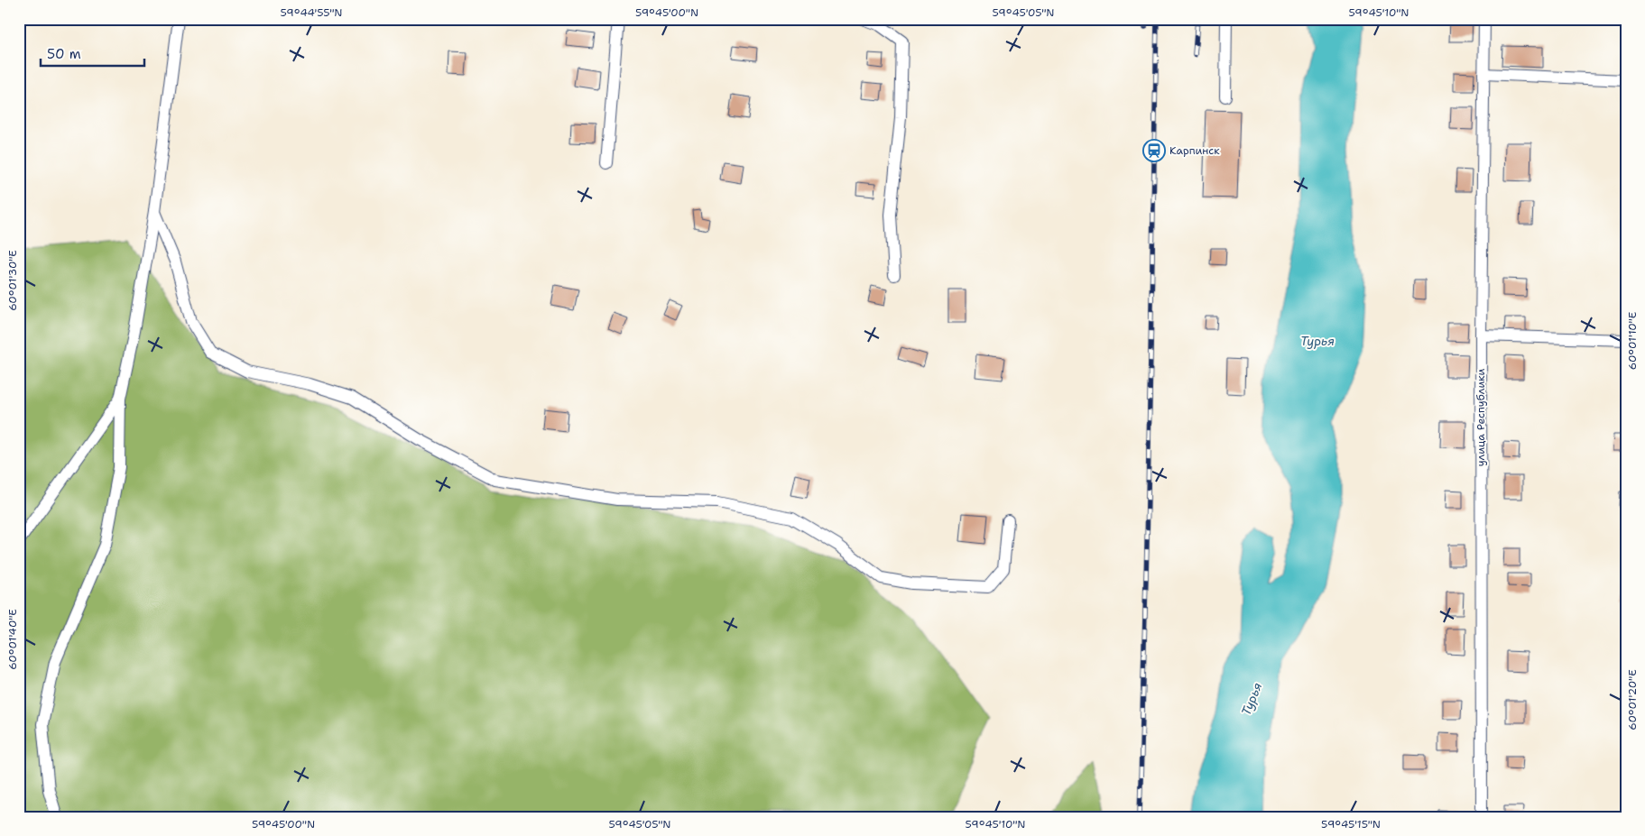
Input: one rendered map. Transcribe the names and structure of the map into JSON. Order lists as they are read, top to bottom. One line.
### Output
{"streets":{"street":["улица Республики"]},"water":["Турья"],"places":{"station":["Карпинск"]},"scale_bar":"50 m","coordinates":["59°44'55\"N","59°45'00\"N","59°45'05\"N","59°45'10\"N","60°01'30\"E","60°01'10\"E","60°01'40\"E","60°01'20\"E","59°45'15\"N"]}
